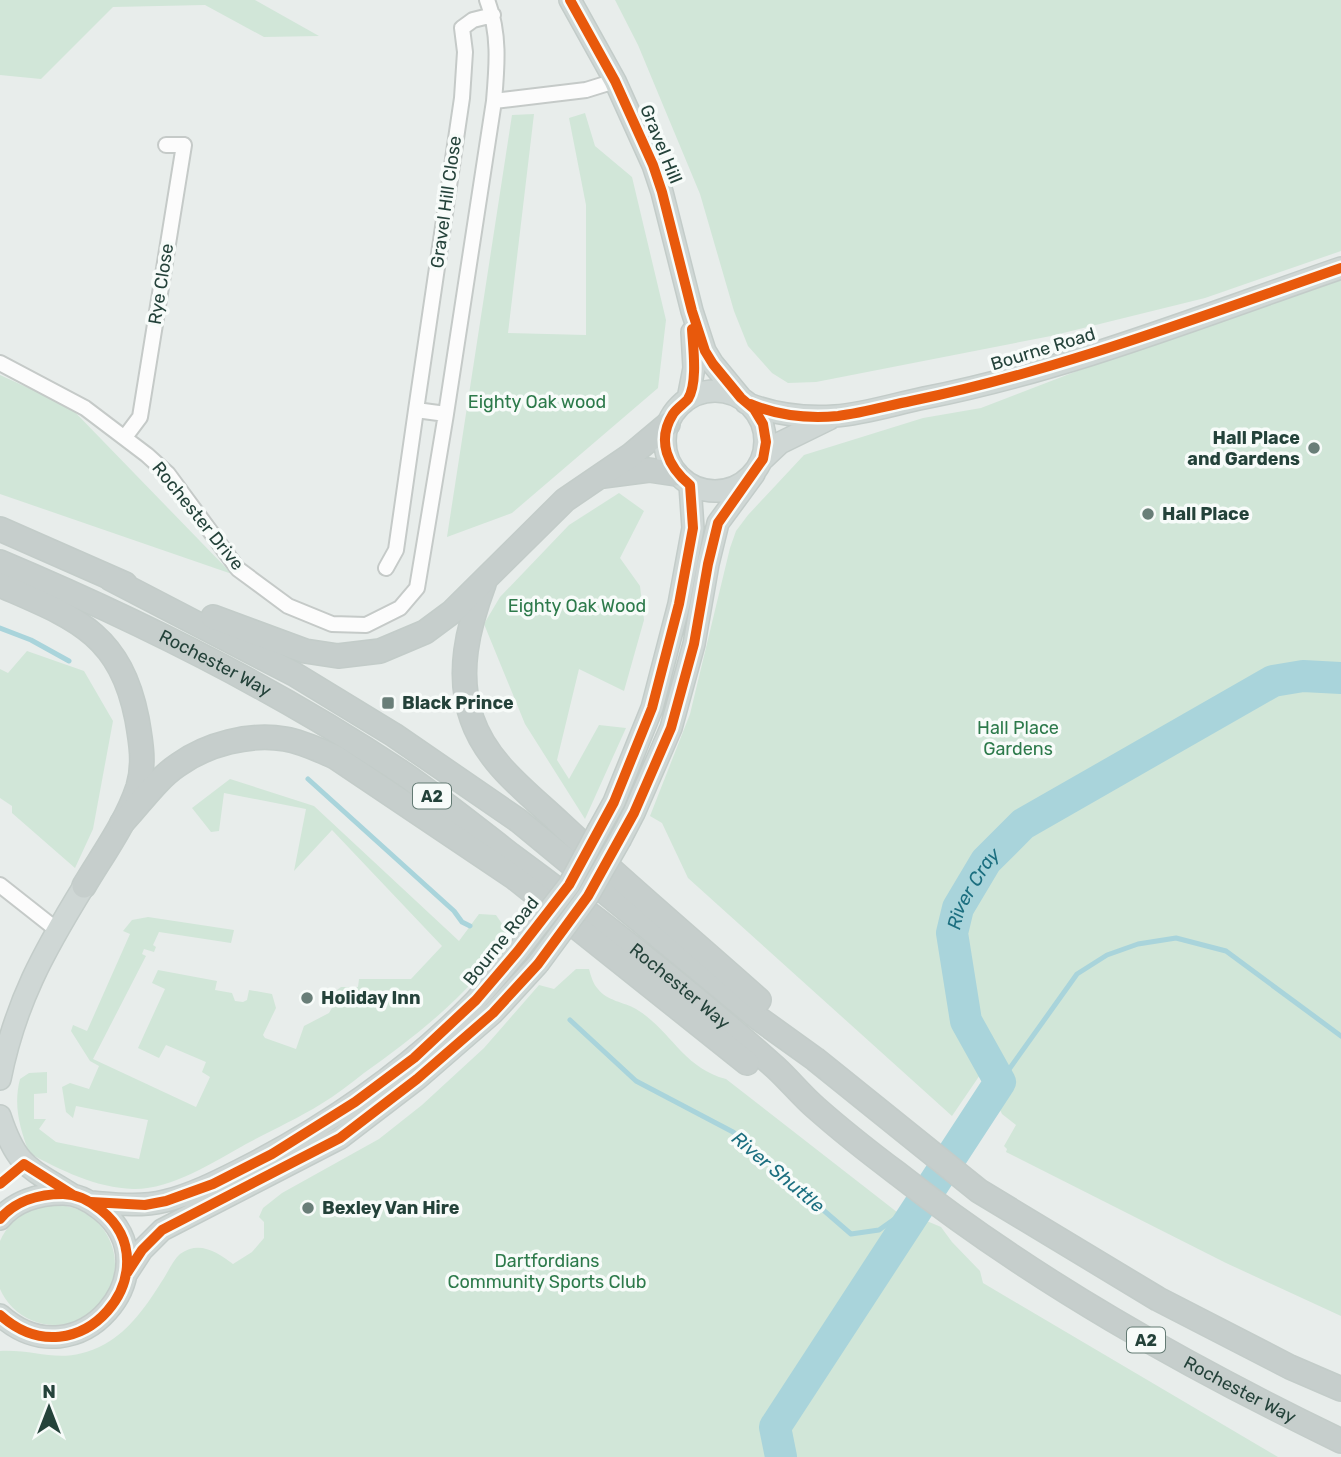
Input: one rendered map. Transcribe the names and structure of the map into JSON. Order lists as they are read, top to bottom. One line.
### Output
{"streets":{"highway":["Rochester Way","A2"],"main road":["Gravel Hill","Bourne Road"],"street":["Gravel Hill Close","Rye Close","Rochester Drive"]},"crossings":[["Gravel Hill","Bourne Road"],["Gravel Hill Close","Rochester Drive"],["Rye Close","Rochester Drive"],["Rochester Way","A2"]],"water":["River Cray","River Shuttle"],"parks":["Eighty Oak wood","Eighty Oak Wood","Hall Place Gardens","Dartfordians Community Sports Club"],"places":{"other":["Hall Place and Gardens","Hall Place","Holiday Inn","Bexley Van Hire"],"transit":["Black Prince"]},"north":"top"}
